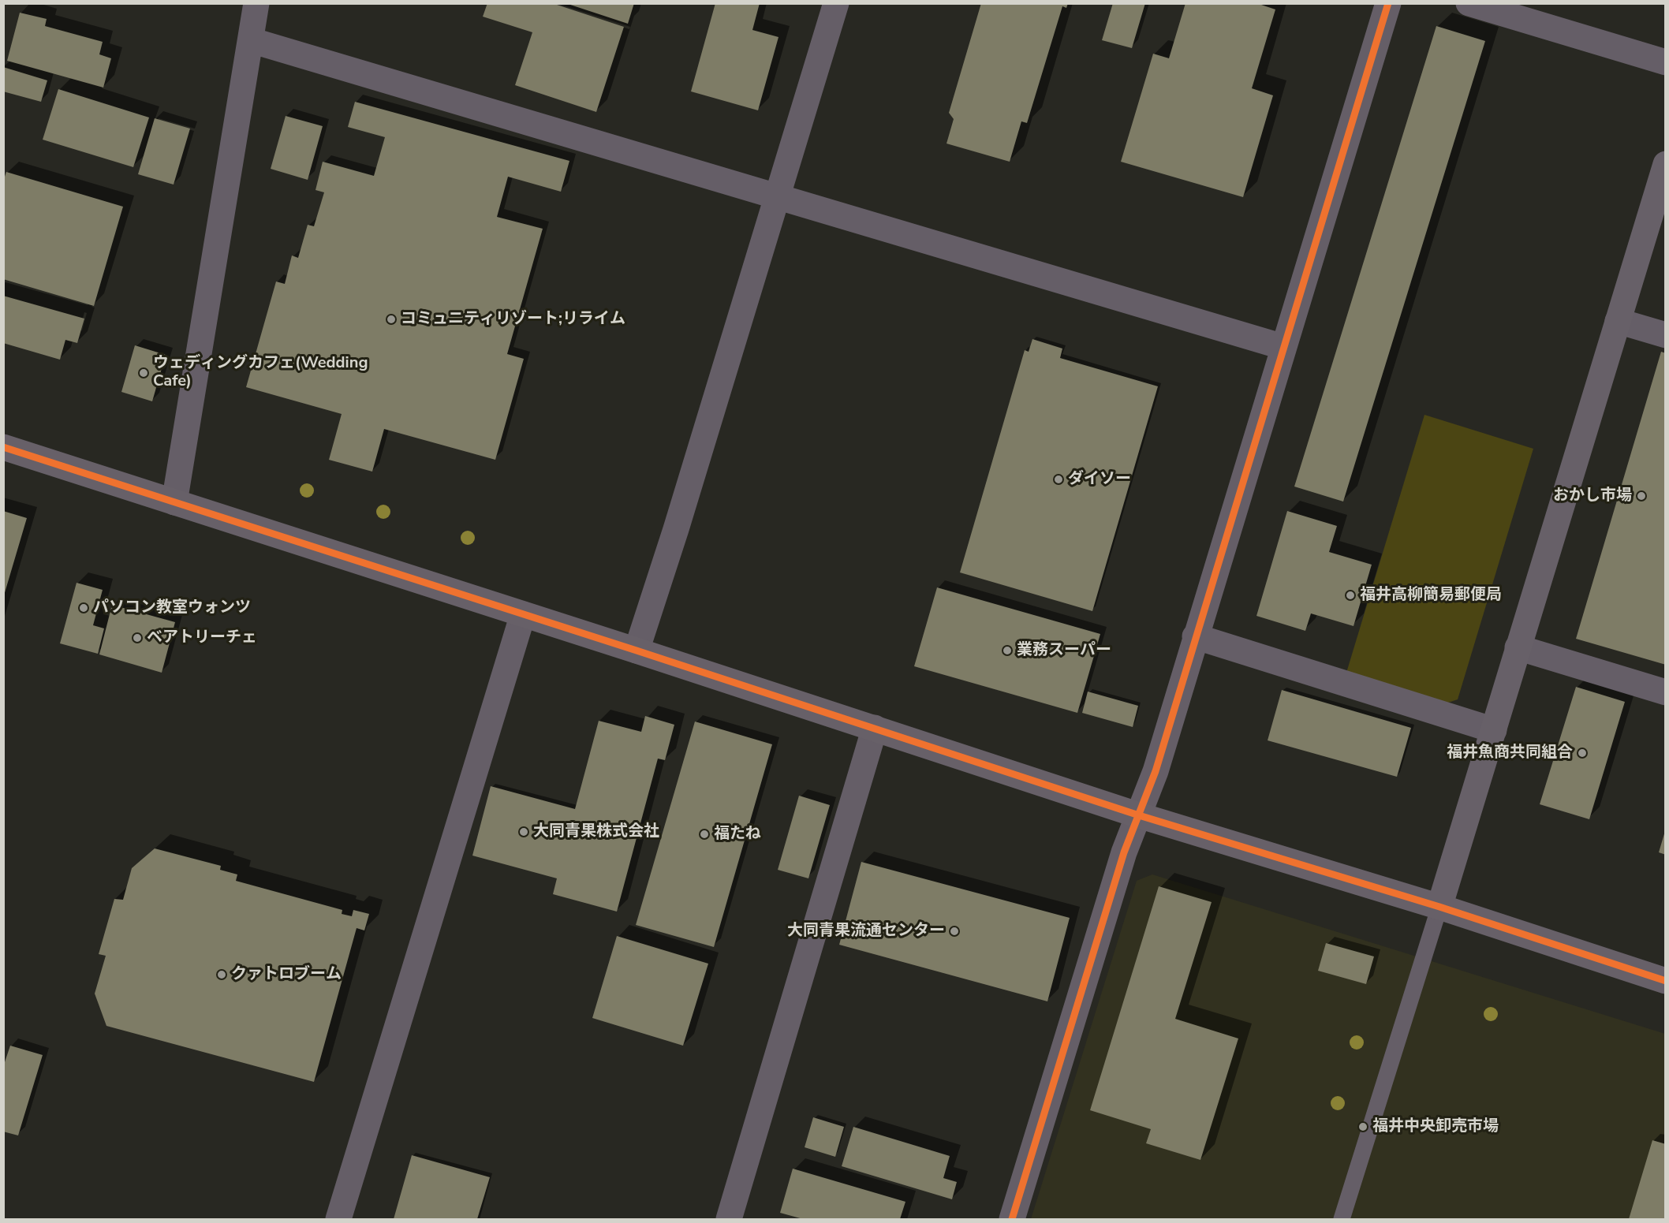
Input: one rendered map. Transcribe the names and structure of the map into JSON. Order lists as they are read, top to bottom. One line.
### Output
{"places":["コミュニティリゾート;リライム","ウェディングカフェ(Wedding Cafe)","ダイソー","おかし市場","福井高柳簡易郵便局","パソコン教室ウォンツ","ベアトリーチェ","業務スーパー","福井魚商共同組合","大同青果株式会社","福たね","大同青果流通センター","クァトロブーム","福井中央卸売市場"]}
